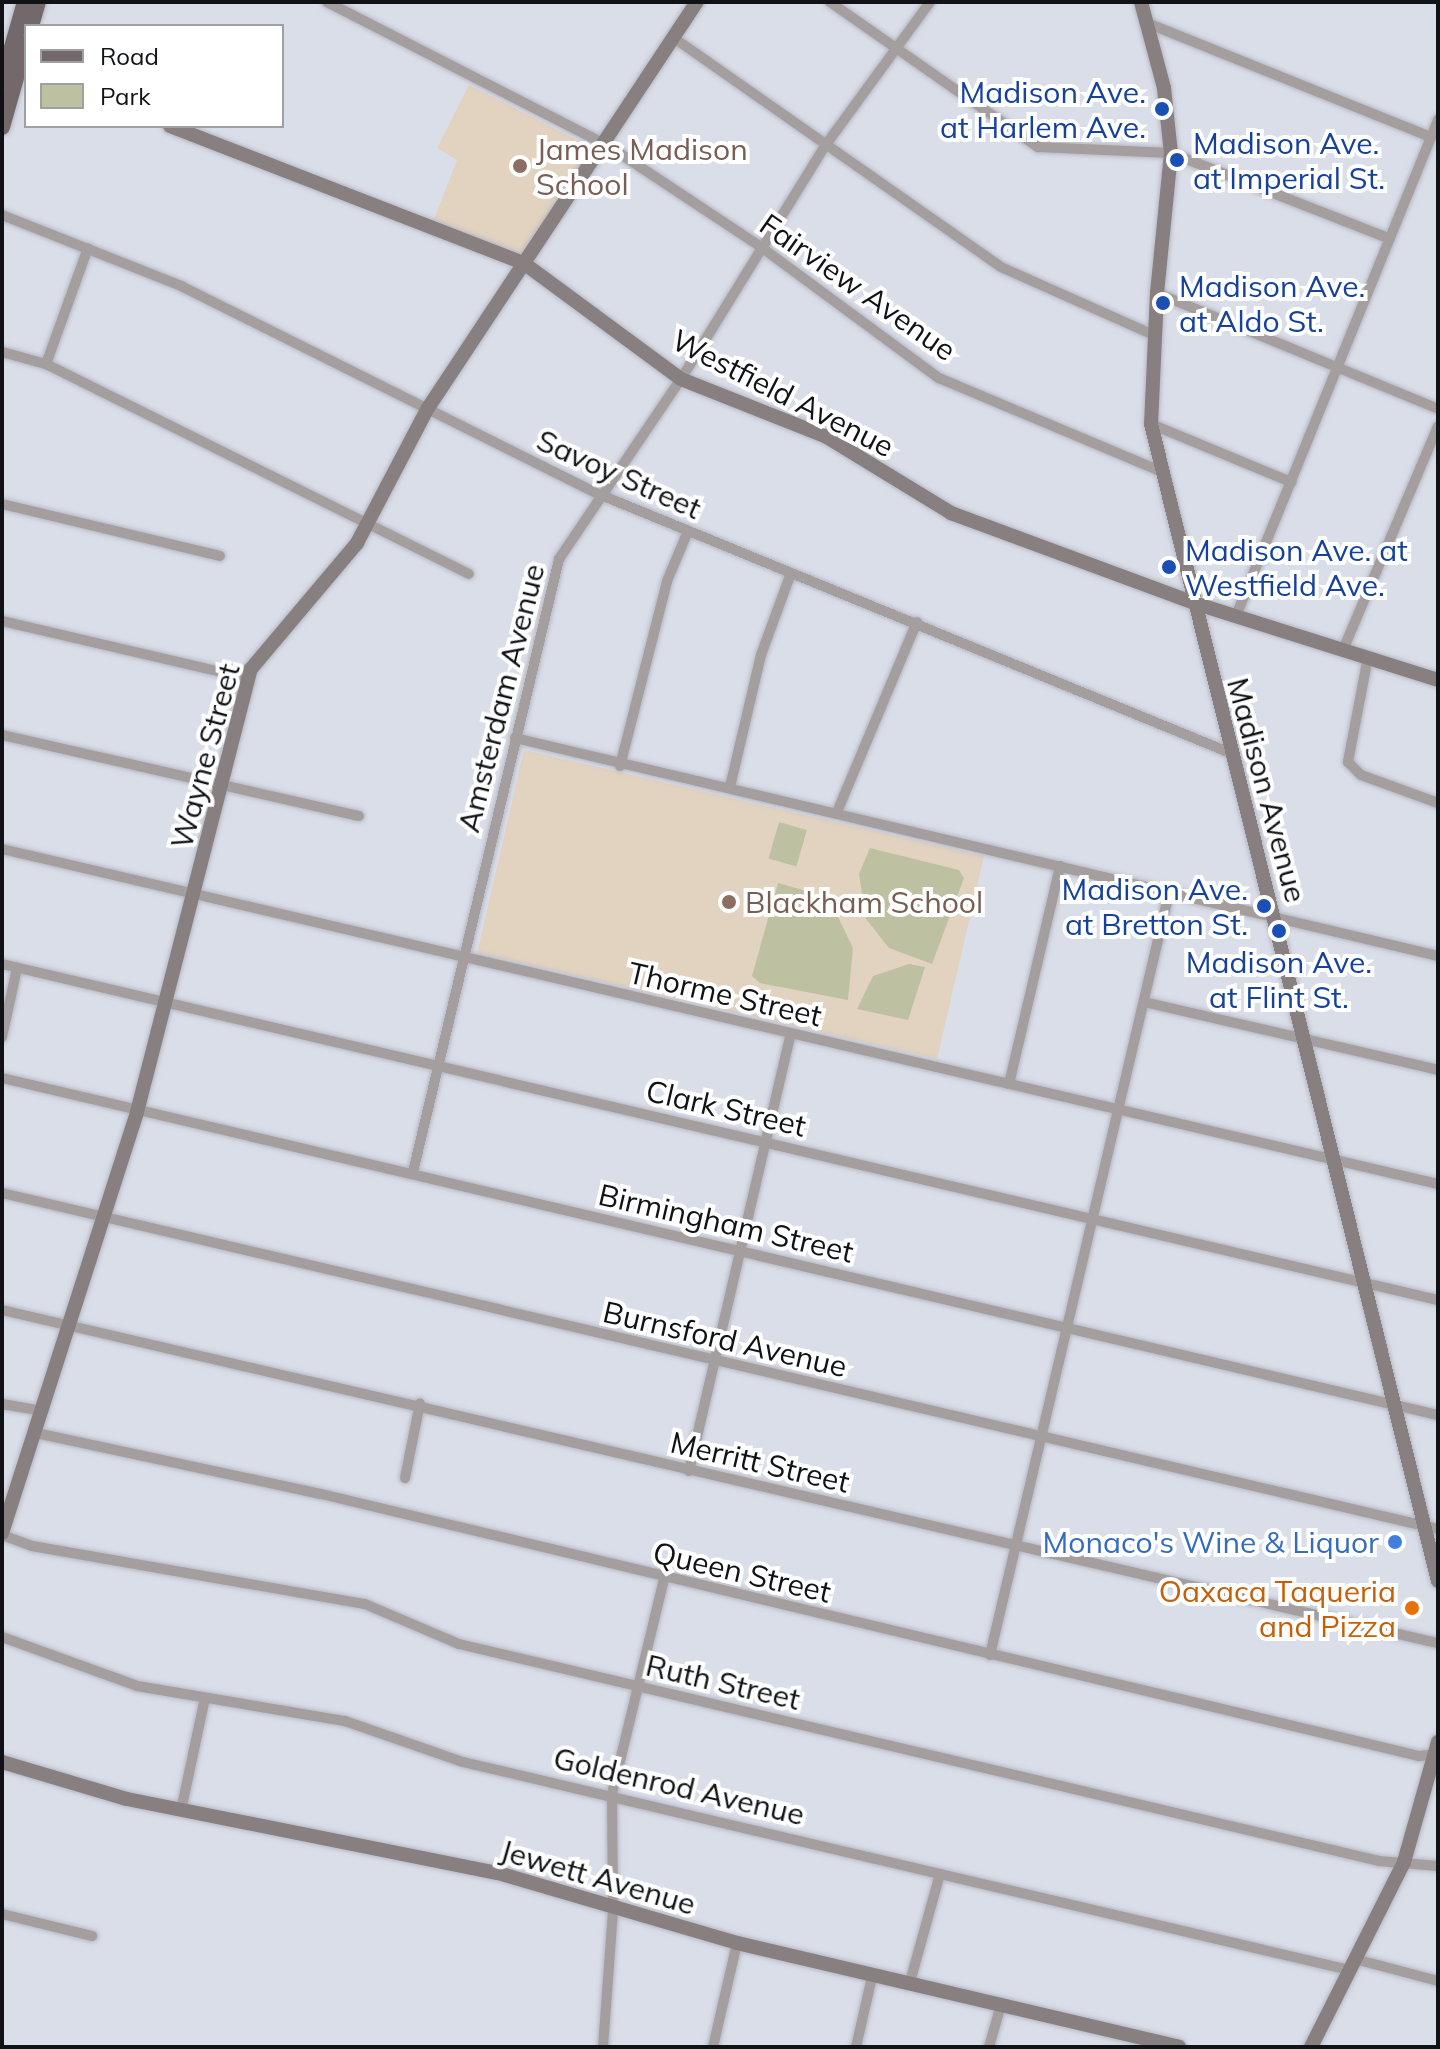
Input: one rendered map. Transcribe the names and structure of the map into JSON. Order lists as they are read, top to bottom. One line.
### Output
{"streets":{"main road":["Westfield Avenue","Wayne Street","Madison Avenue","Jewett Avenue"],"street":["Fairview Avenue","Savoy Street","Amsterdam Avenue","Thorme Street","Clark Street","Birmingham Street","Burnsford Avenue","Merritt Street","Queen Street","Ruth Street","Goldenrod Avenue"]},"crossings":[["Fairview Avenue","Amsterdam Avenue"],["Fairview Avenue","Wayne Street"],["Fairview Avenue","Madison Avenue"],["Westfield Avenue","Amsterdam Avenue"],["Westfield Avenue","Wayne Street"],["Westfield Avenue","Madison Avenue"],["Savoy Street","Amsterdam Avenue"],["Savoy Street","Wayne Street"],["Savoy Street","Madison Avenue"],["Amsterdam Avenue","Thorme Street"],["Amsterdam Avenue","Clark Street"],["Amsterdam Avenue","Birmingham Street"],["Wayne Street","Thorme Street"],["Wayne Street","Clark Street"],["Wayne Street","Birmingham Street"],["Wayne Street","Burnsford Avenue"],["Wayne Street","Merritt Street"],["Wayne Street","Queen Street"],["Wayne Street","Ruth Street"],["Madison Avenue","Thorme Street"],["Madison Avenue","Clark Street"],["Madison Avenue","Birmingham Street"],["Madison Avenue","Burnsford Avenue"]],"places":["Madison Ave. at Harlem Ave.","Madison Ave. at Imperial St.","James Madison School","Madison Ave. at Aldo St.","Madison Ave. at Westfield Ave.","Blackham School","Madison Ave. at Bretton St.","Madison Ave. at Flint St.","Monaco's Wine & Liquor","Oaxaca Taqueria and Pizza"],"legend":["Road","Park"]}
